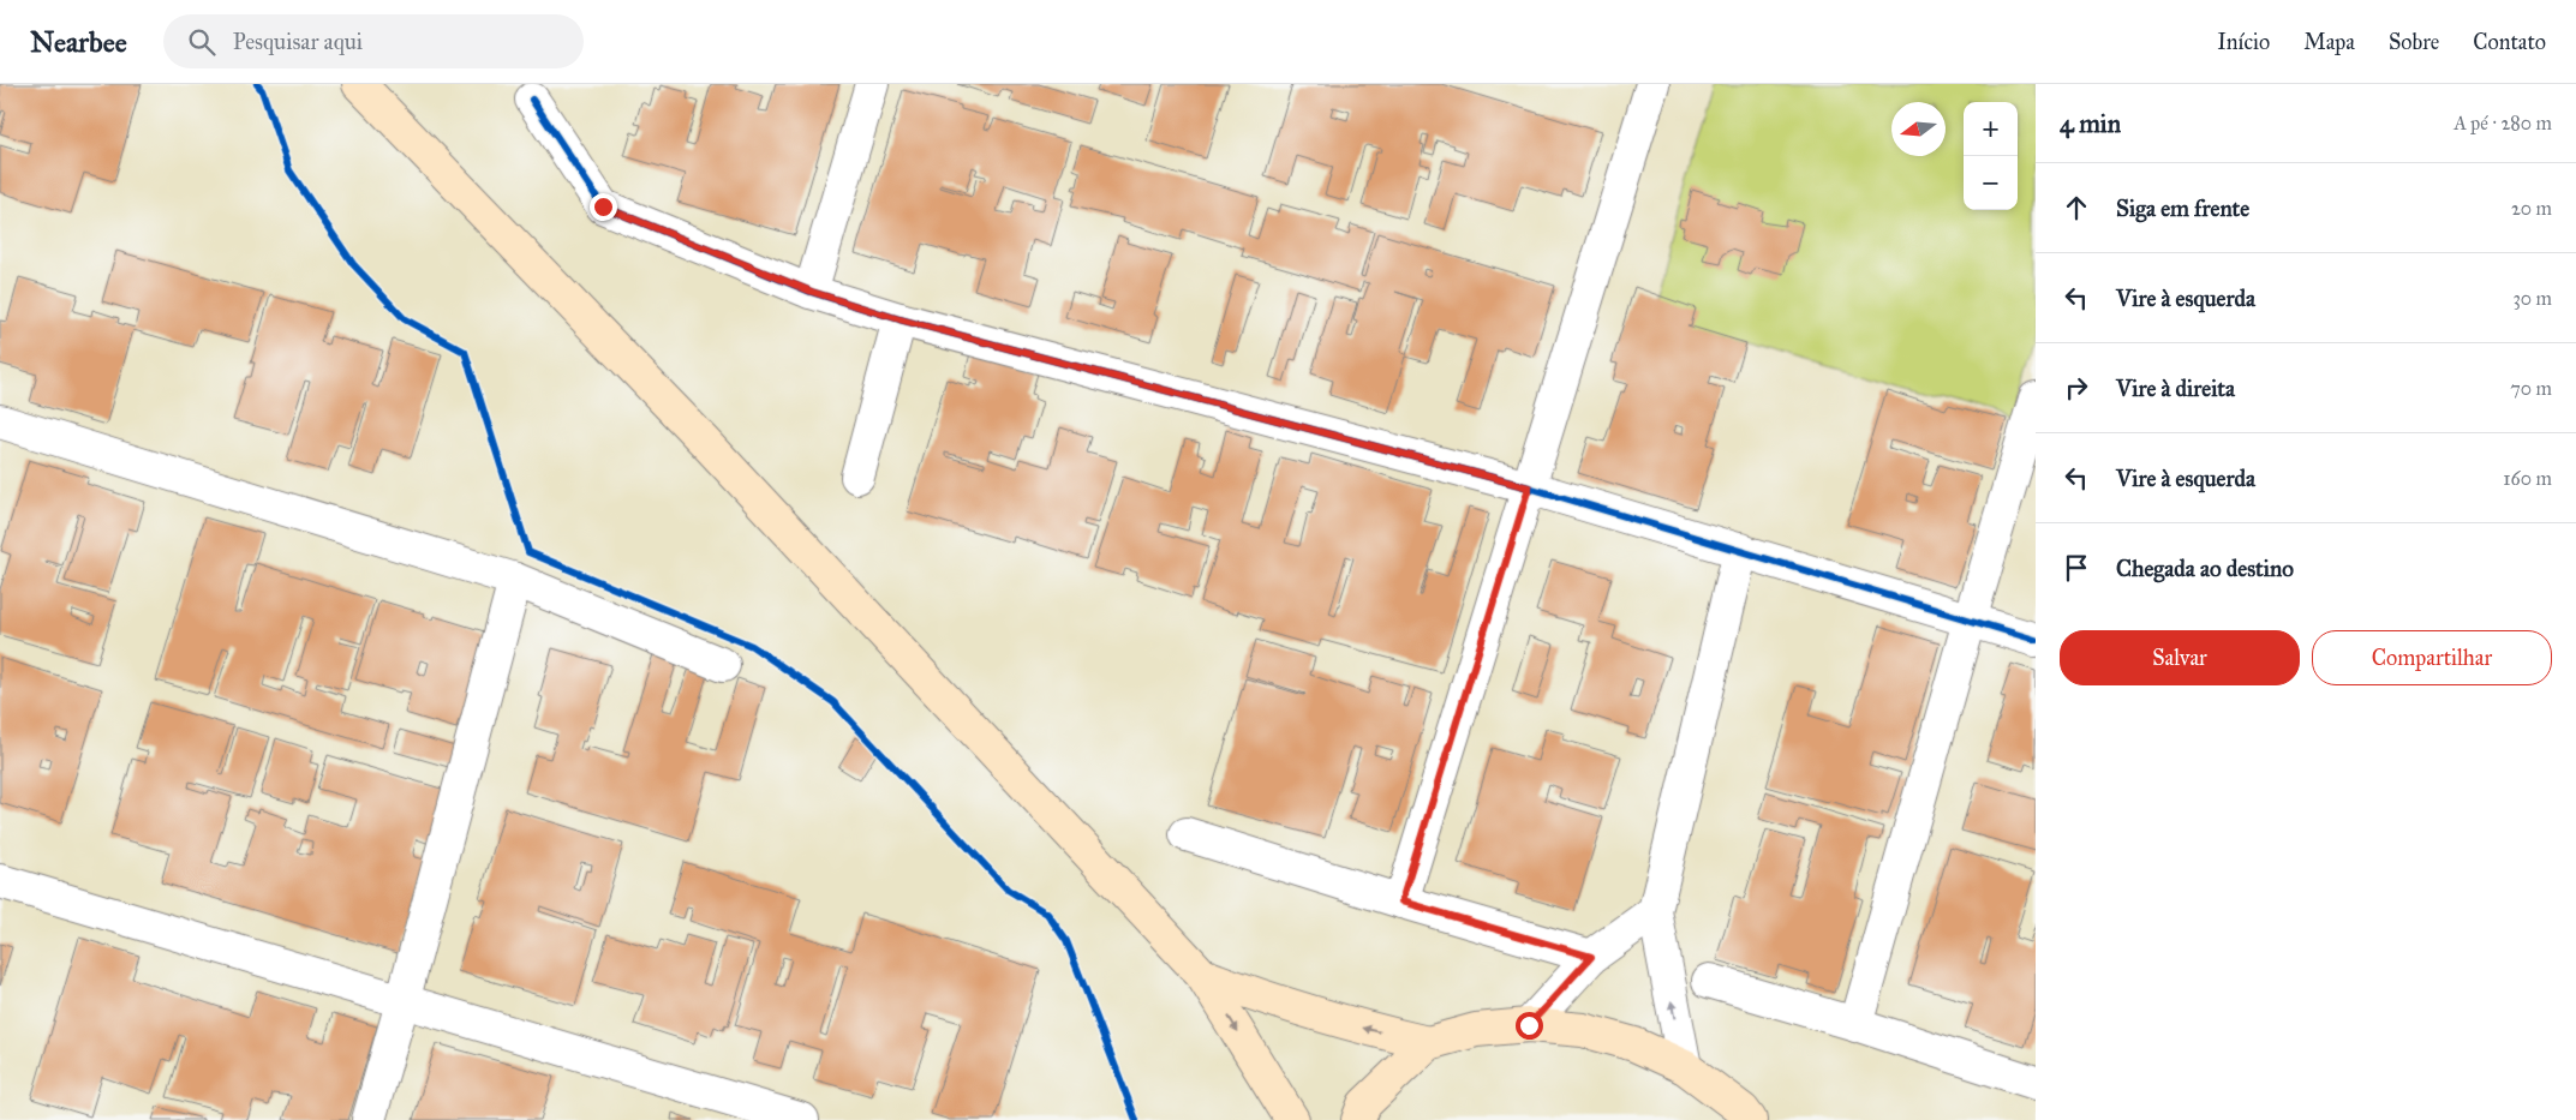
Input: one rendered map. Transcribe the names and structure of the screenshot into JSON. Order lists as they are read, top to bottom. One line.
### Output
{"north":"left","page":{"header":"Nearbee","search":"Pesquisar aqui","nav":["Início","Mapa","Sobre","Contato"],"heading":["4 min","A pé · 280 m"],"map_buttons":["+","−"],"list":[["Siga em frente","20 m"],["Vire à esquerda","30 m"],["Vire à direita","70 m"],["Vire à esquerda","160 m"],"Chegada ao destino"],"buttons":["Salvar","Compartilhar"]}}
